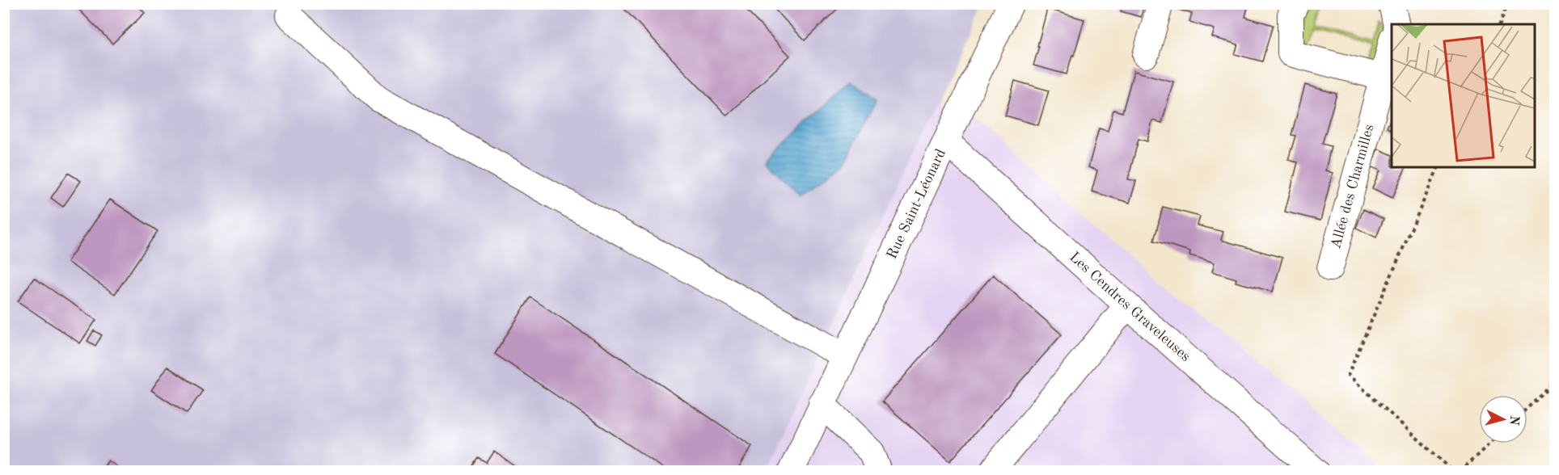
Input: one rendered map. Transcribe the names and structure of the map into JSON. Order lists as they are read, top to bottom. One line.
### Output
{"streets":{"street":["Allée des Charmilles","Rue Saint-Léonard","Les Cendres Graveleuses"]},"crossings":[["Rue Saint-Léonard","Les Cendres Graveleuses"]],"north":"right"}
